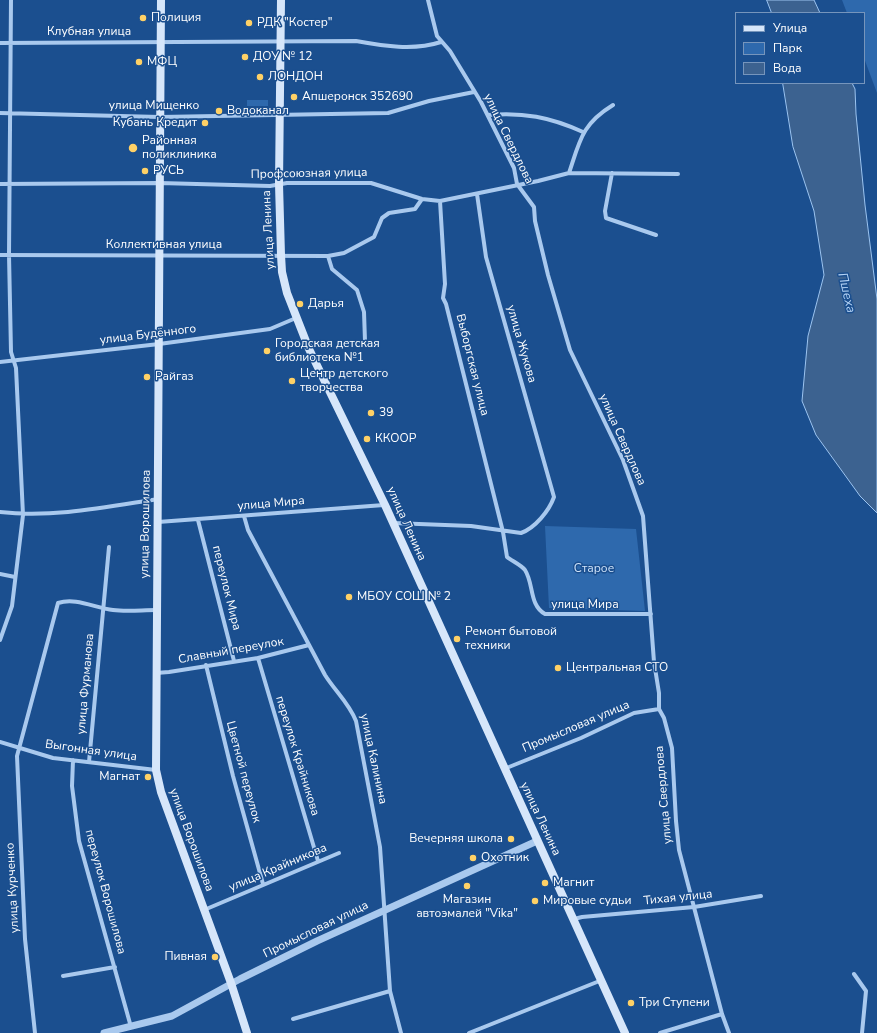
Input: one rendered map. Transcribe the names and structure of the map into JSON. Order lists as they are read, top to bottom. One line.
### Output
{"streets":{"main road":["улица Ленина","улица Ворошилова"],"street":["Клубная улица","улица Мищенко","улица Свердлова","Профсоюзная улица","Коллективная улица","улица Будённого","улица Жукова","Выборгская улица","улица Мира","переулок Мира","Славный переулок","улица Фурманова","Промысловая улица","Выгонная улица","переулок Крайникова","улица Калинина","Цветной переулок","улица Крайникова","улица Курченко","переулок Ворошилова","Тихая улица"]},"crossings":[["Клубная улица","улица Свердлова"],["Клубная улица","улица Ленина"],["Клубная улица","улица Ворошилова"],["улица Мищенко","улица Свердлова"],["улица Мищенко","улица Ленина"],["улица Мищенко","улица Ворошилова"],["улица Свердлова","Профсоюзная улица"],["улица Свердлова","улица Мира"],["улица Свердлова","Промысловая улица"],["улица Свердлова","Тихая улица"],["Профсоюзная улица","улица Ленина"],["Профсоюзная улица","Коллективная улица"],["Профсоюзная улица","улица Жукова"],["Профсоюзная улица","Выборгская улица"],["Профсоюзная улица","улица Ворошилова"],["улица Ленина","Коллективная улица"],["улица Ленина","улица Будённого"],["улица Ленина","улица Мира"],["улица Ленина","Промысловая улица"],["улица Ленина","Тихая улица"],["Коллективная улица","улица Ворошилова"],["улица Будённого","улица Ворошилова"],["улица Жукова","Выборгская улица"],["улица Жукова","улица Мира"],["Выборгская улица","улица Мира"],["улица Мира","улица Ворошилова"],["улица Мира","переулок Мира"],["улица Мира","улица Калинина"],["улица Ворошилова","Славный переулок"],["улица Ворошилова","Промысловая улица"],["улица Ворошилова","Выгонная улица"],["улица Ворошилова","улица Крайникова"],["переулок Мира","Славный переулок"],["Славный переулок","переулок Крайникова"],["Славный переулок","улица Калинина"],["Славный переулок","Цветной переулок"],["улица Фурманова","Выгонная улица"],["улица Фурманова","улица Курченко"],["Промысловая улица","улица Калинина"],["Промысловая улица","переулок Ворошилова"],["Выгонная улица","улица Курченко"],["Выгонная улица","переулок Ворошилова"],["переулок Крайникова","улица Крайникова"],["Цветной переулок","улица Крайникова"]],"water":["Пшеха"],"parks":["Старое"],"places":["Полиция","РДК \"Костер\"","ДОУ № 12","МФЦ","ЛОНДОН","Апшеронск 352690","Водоканал","Кубань Кредит","Районная поликлиника","РУСЬ","Дарья","Городская детская библиотека №1","Райгаз","Центр детского творчества","39","ККООР","МБОУ СОШ № 2","Ремонт бытовой техники","Центральная СТО","Магнат","Вечерняя школа","Охотник","Магнит","Магазин автоэмалей \"Vika\"","Мировые судьи","Пивная","Три Ступени"],"legend":["Улица","Парк","Вода"]}
